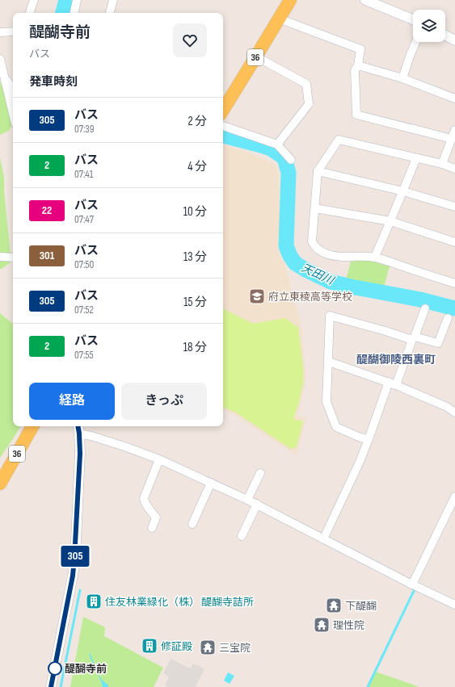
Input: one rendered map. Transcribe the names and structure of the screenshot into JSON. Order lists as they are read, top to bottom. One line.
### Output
{"streets":{"main road":["36"]},"districts":["醍醐御陵西裏町"],"water":["天田川"],"places":{"school or university":["府立東稜高等学校"],"building":["住友林業緑化（株） 醍醐寺詰所","修証殿"],"temple":["下醍醐","理性院","三宝院"],"other":["醍醐寺前"]},"lines":["bus line 305"],"page":{"on_map":"305","heading":[["醍醐寺前","バス"],"発車時刻"],"list":[{"mark":"305","name":"バス","note":"07:39","value":"2 分"},{"mark":"2","name":"バス","note":"07:41","value":"4 分"},{"mark":"22","name":"バス","note":"07:47","value":"10 分"},{"mark":"301","name":"バス","note":"07:50","value":"13 分"},{"mark":"305","name":"バス","note":"07:52","value":"15 分"},{"mark":"2","name":"バス","note":"07:55","value":"18 分"}],"buttons":["経路","きっぷ"]}}
